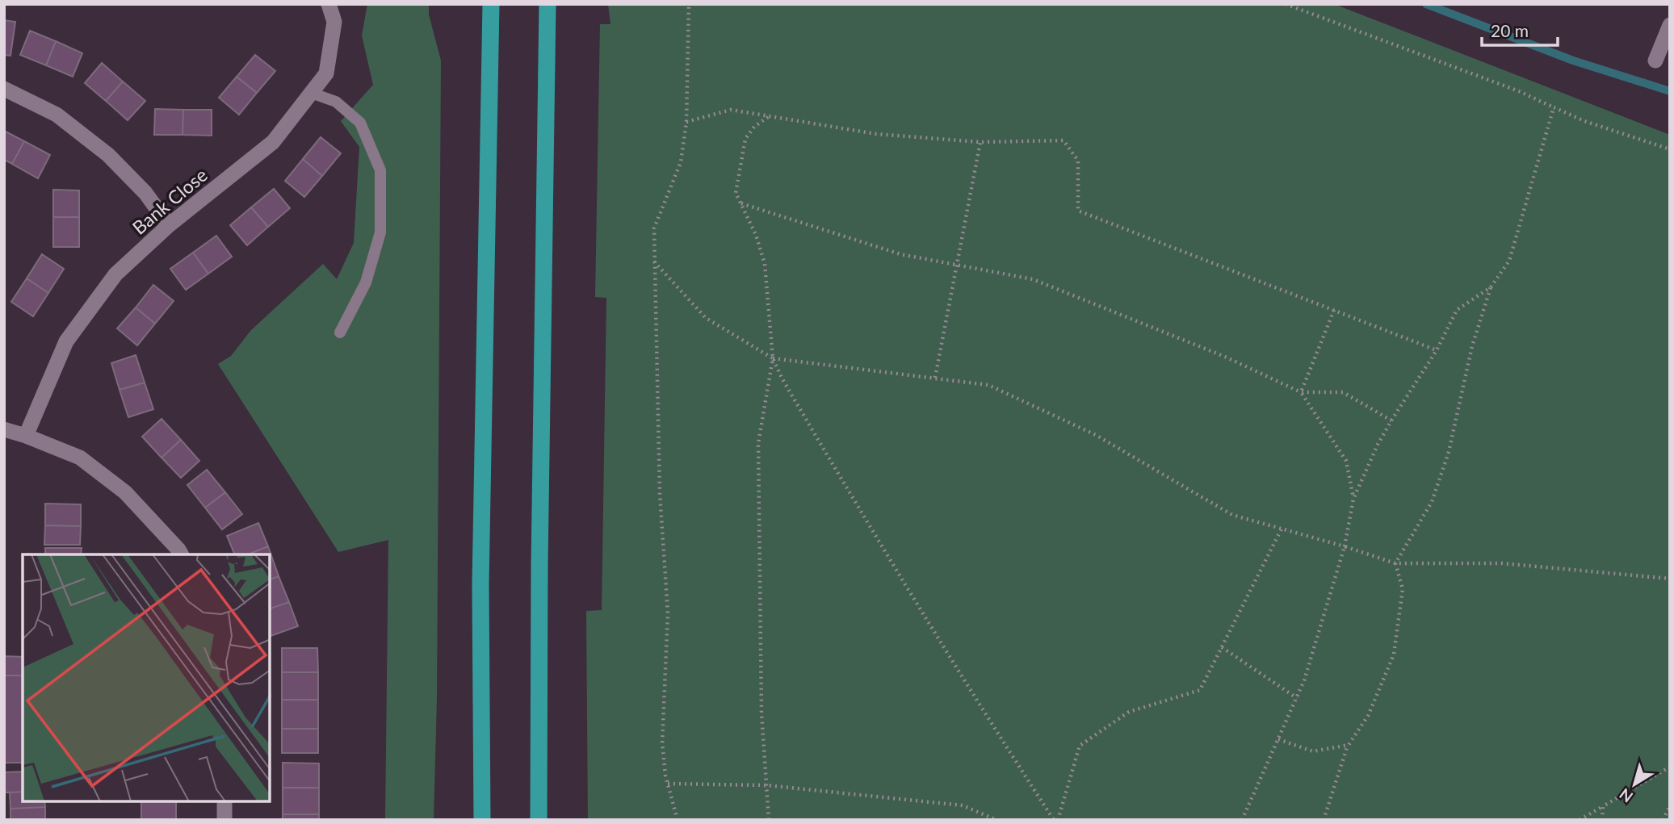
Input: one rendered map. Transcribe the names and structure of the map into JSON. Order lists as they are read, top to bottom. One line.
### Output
{"streets":{"street":["Bank Close"]},"scale_bar":"20 m","north":"bottom left"}
